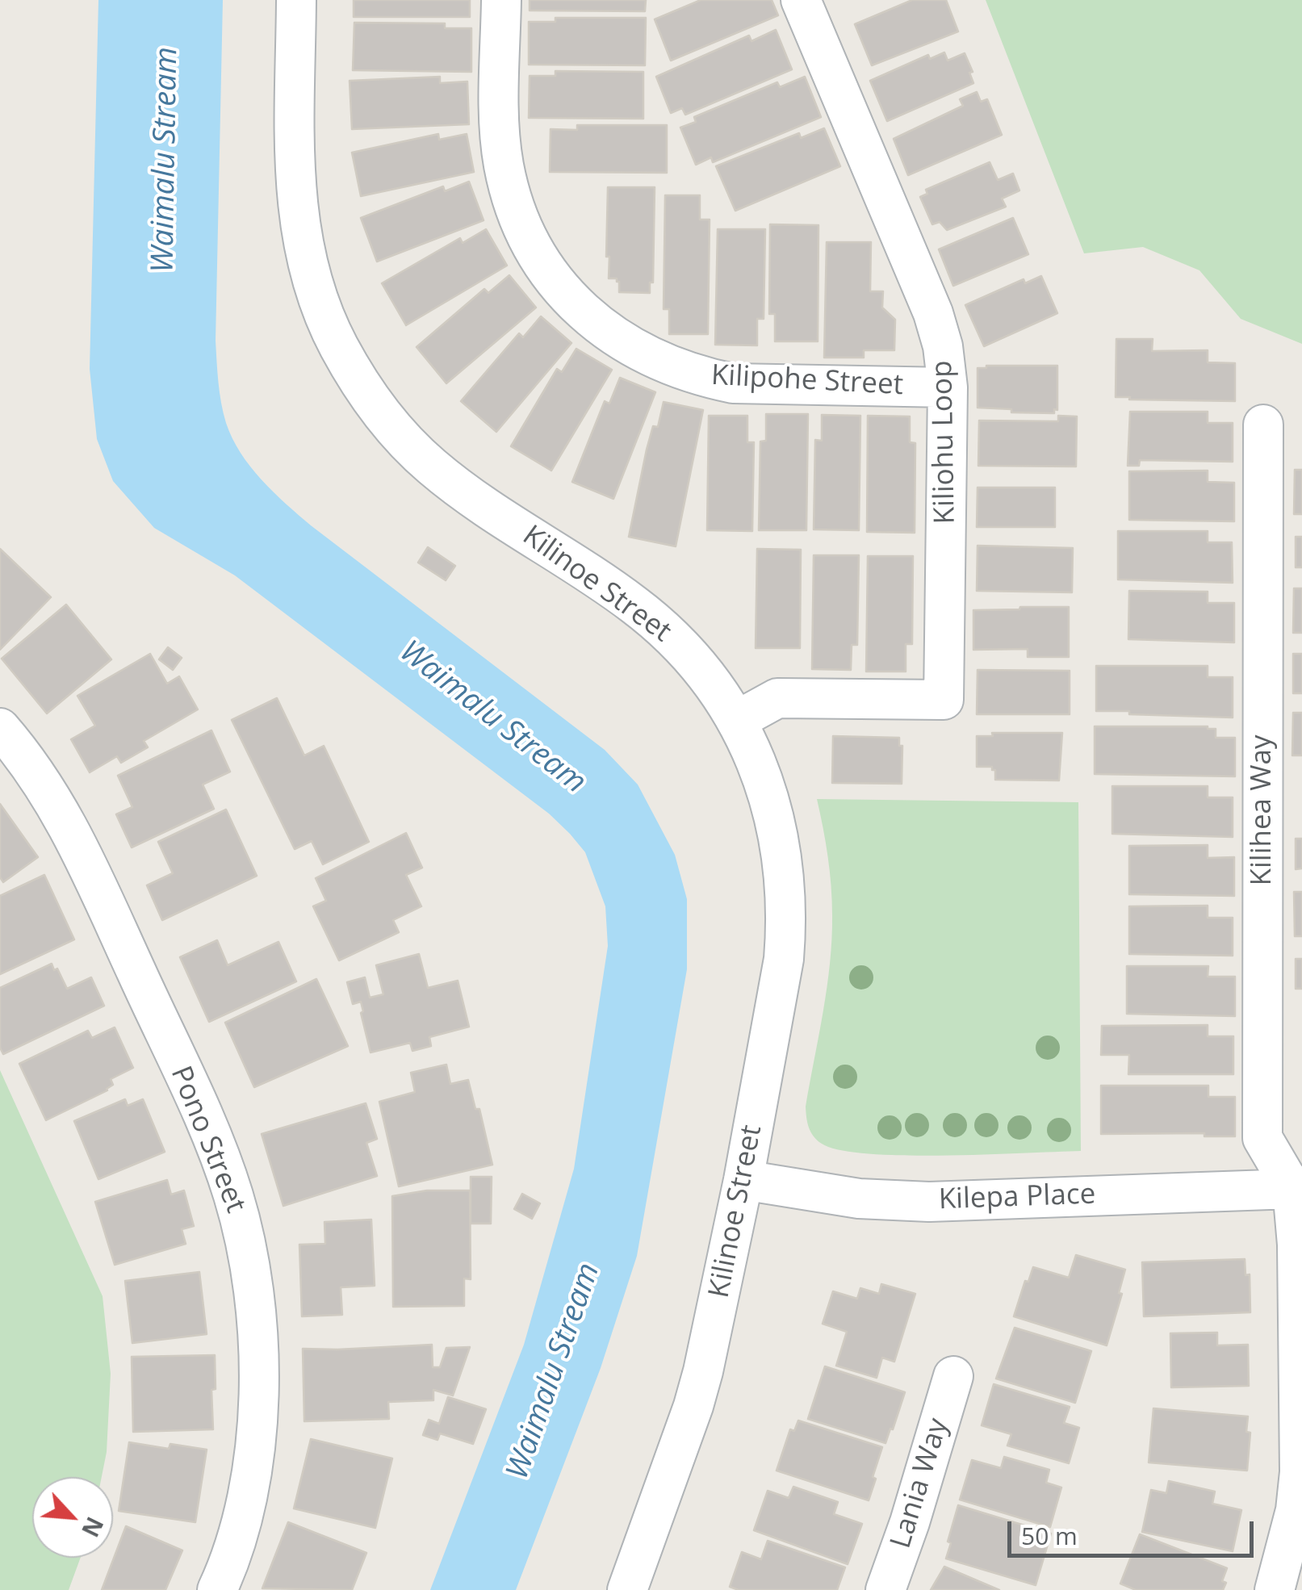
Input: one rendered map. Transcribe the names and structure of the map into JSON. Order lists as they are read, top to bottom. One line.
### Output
{"streets":{"street":["Kilipohe Street","Kiliohu Loop","Kilinoe Street","Kilihea Way","Pono Street","Kilepa Place","Lania Way"]},"crossings":[["Kilipohe Street","Kiliohu Loop"],["Kiliohu Loop","Kilinoe Street"],["Kilinoe Street","Kilepa Place"],["Kilihea Way","Kilepa Place"]],"water":["Waimalu Stream"],"scale_bar":"50 m","north":"bottom right"}
